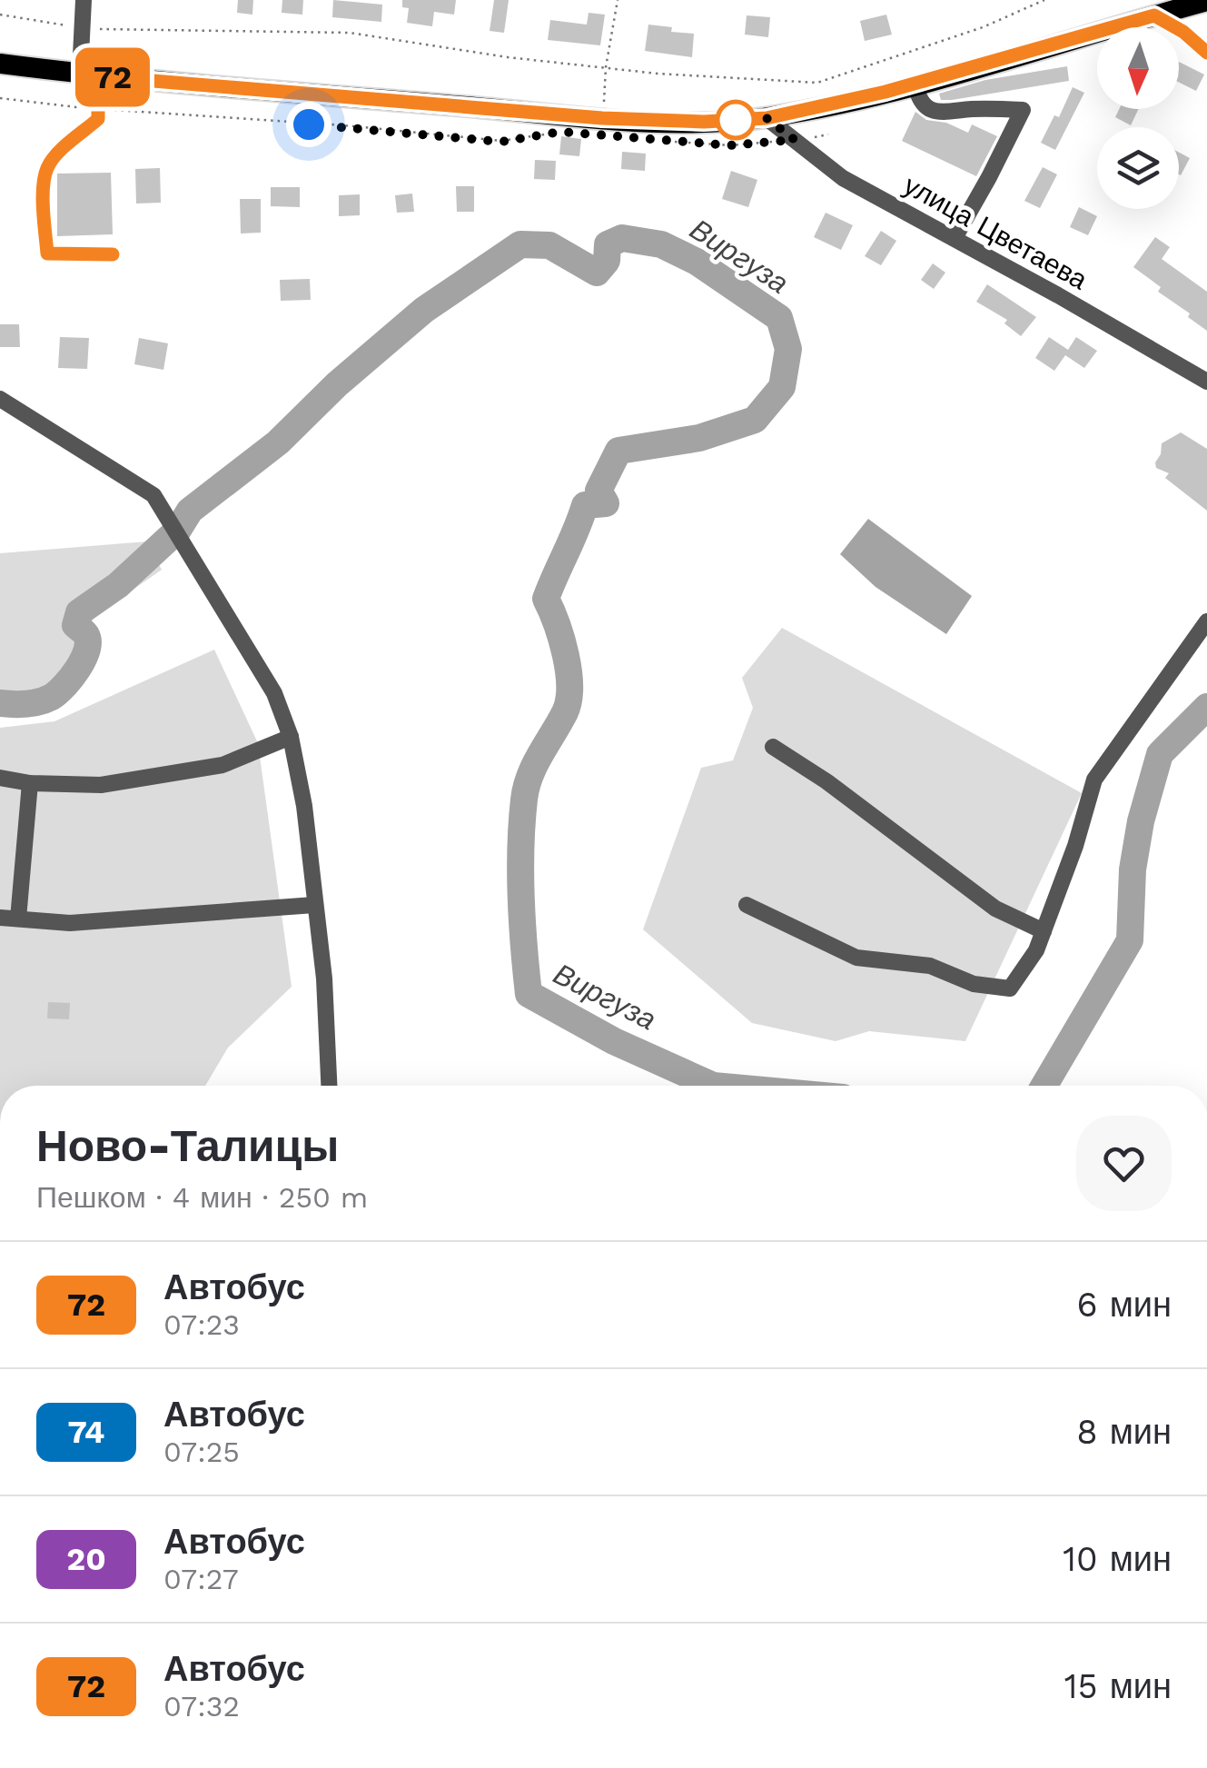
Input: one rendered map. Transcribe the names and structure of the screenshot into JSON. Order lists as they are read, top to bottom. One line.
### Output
{"streets":{"street":["улица Цветаева"]},"water":["Виргуза"],"lines":["bus line 72"],"north":"bottom","page":{"on_map":"72","heading":["Ново-Талицы","Пешком · 4 мин · 250 m"],"list":[{"mark":"72","name":"Автобус","note":"07:23","value":"6 мин"},{"mark":"74","name":"Автобус","note":"07:25","value":"8 мин"},{"mark":"20","name":"Автобус","note":"07:27","value":"10 мин"},{"mark":"72","name":"Автобус","note":"07:32","value":"15 мин"}]}}
